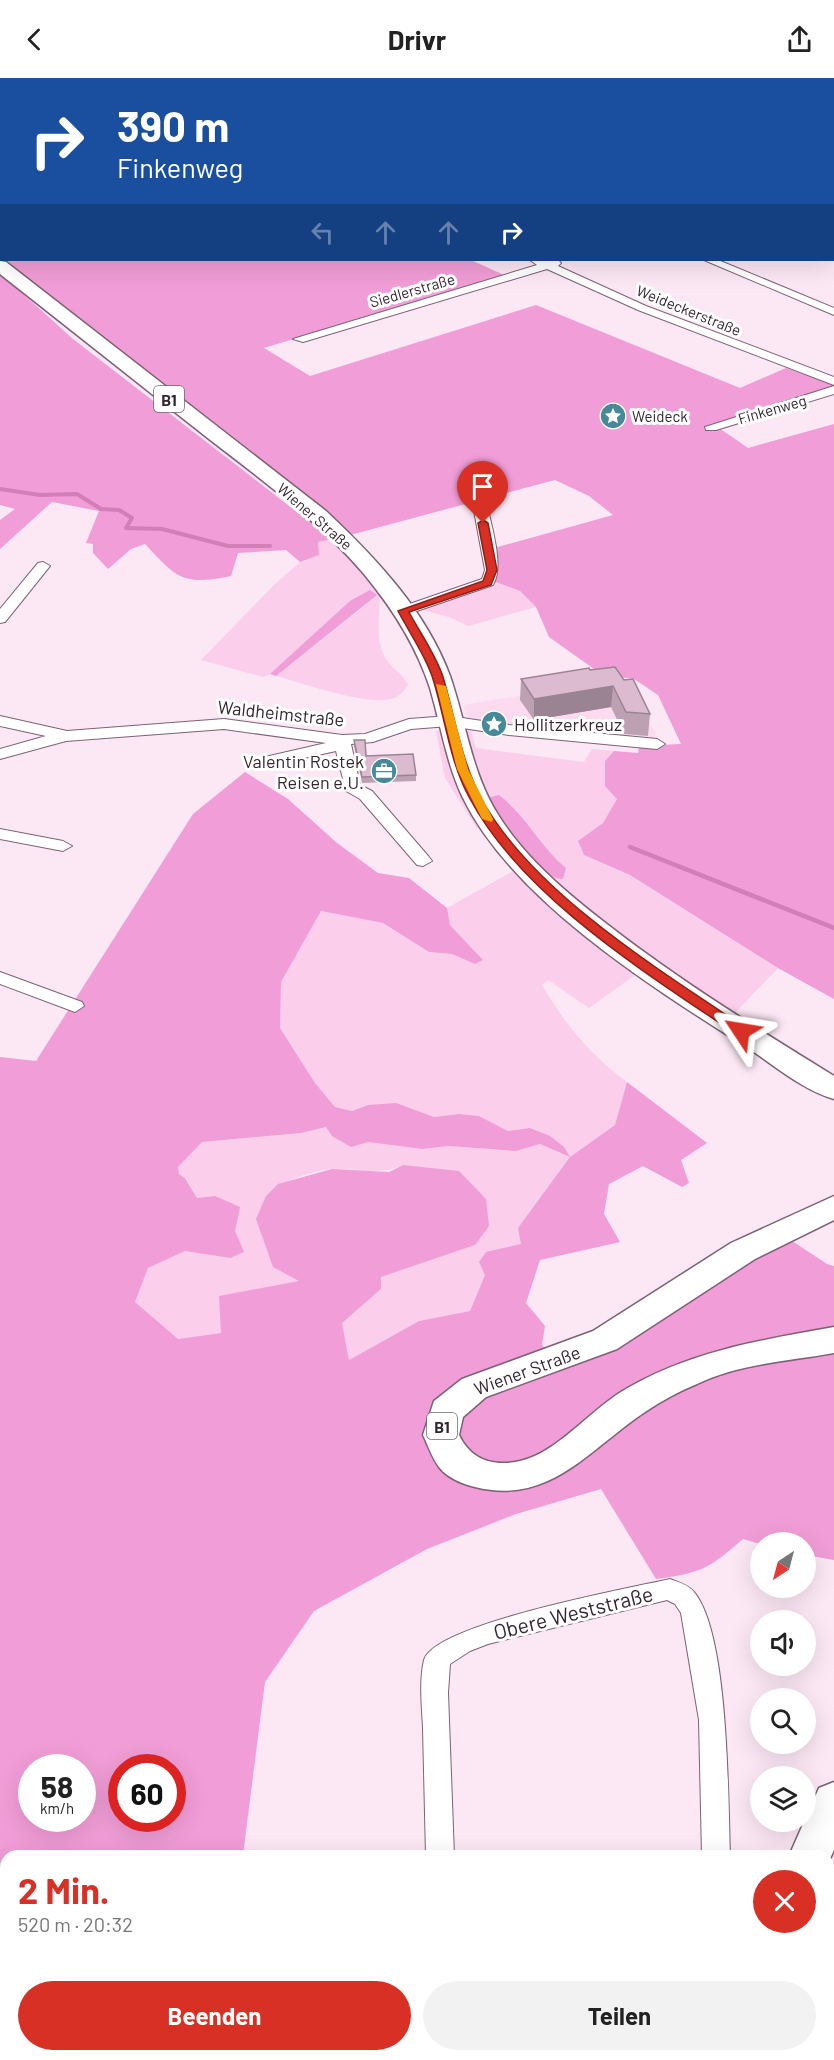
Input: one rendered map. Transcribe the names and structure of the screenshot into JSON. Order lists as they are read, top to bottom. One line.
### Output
{"streets":{"main road":["B1","Wiener Straße"],"street":["Siedlerstraße","Weideckerstraße","Finkenweg","Waldheimstraße","Obere Weststraße"]},"crossings":[["Siedlerstraße","Weideckerstraße"],["Wiener Straße","Waldheimstraße"]],"places":{"place":["Weideck","Hollitzerkreuz"],"office":["Valentin Rostek Reisen e.U."]},"north":"bottom left","page":{"header":"Drivr","turn":["390 m","Finkenweg"],"speed":"58 km/h","limit":"60","heading":["2 Min.","520 m · 20:32"],"buttons":["Beenden","Teilen"]}}
